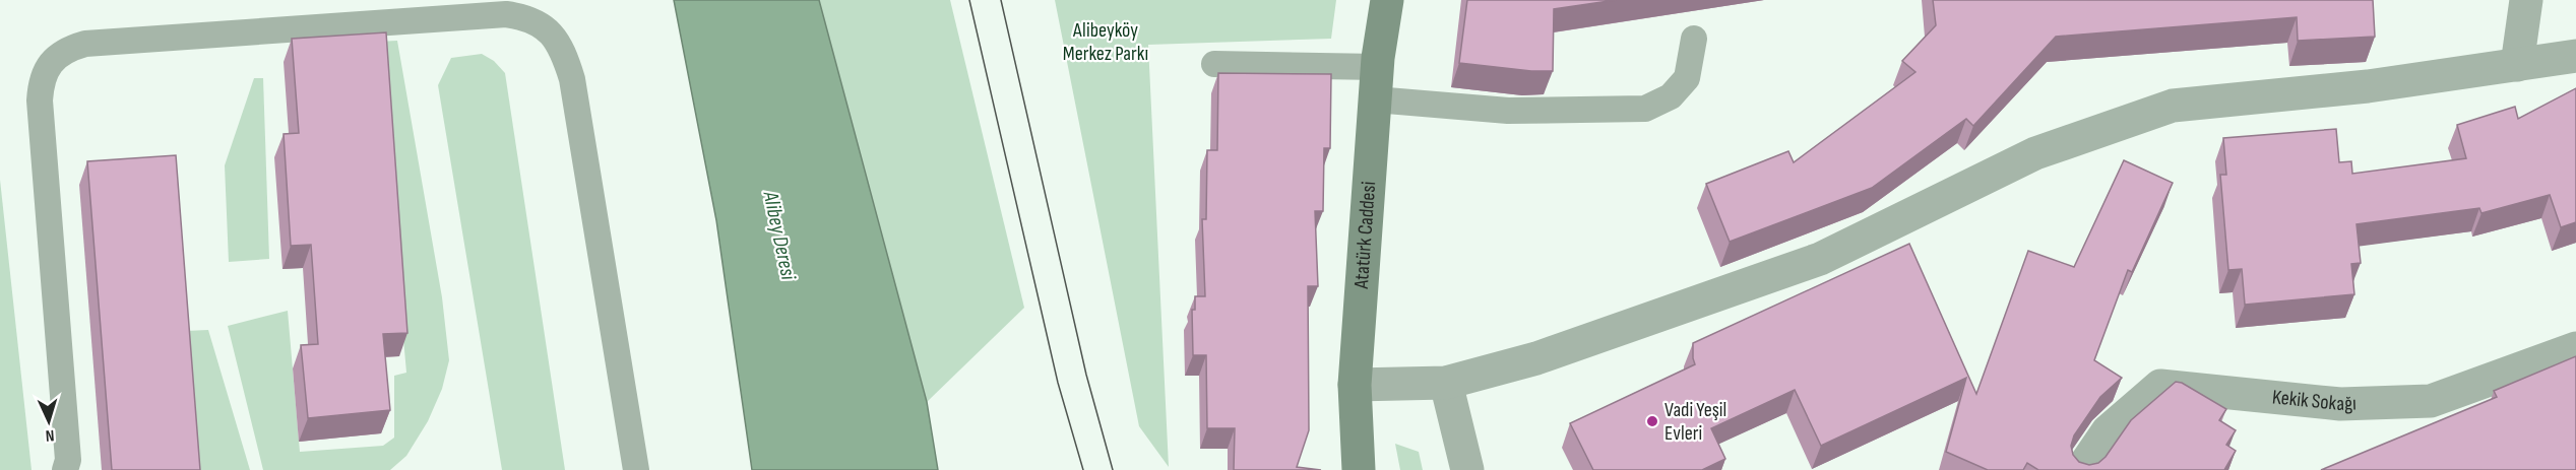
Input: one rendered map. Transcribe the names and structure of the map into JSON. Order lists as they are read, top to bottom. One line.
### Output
{"streets":{"main road":["Atatürk Caddesi"],"street":["Kekik Sokağı"]},"water":["Alibey Deresi"],"parks":["Alibeyköy Merkez Parkı"],"places":["Vadi Yeşil Evleri"],"north":"bottom"}
